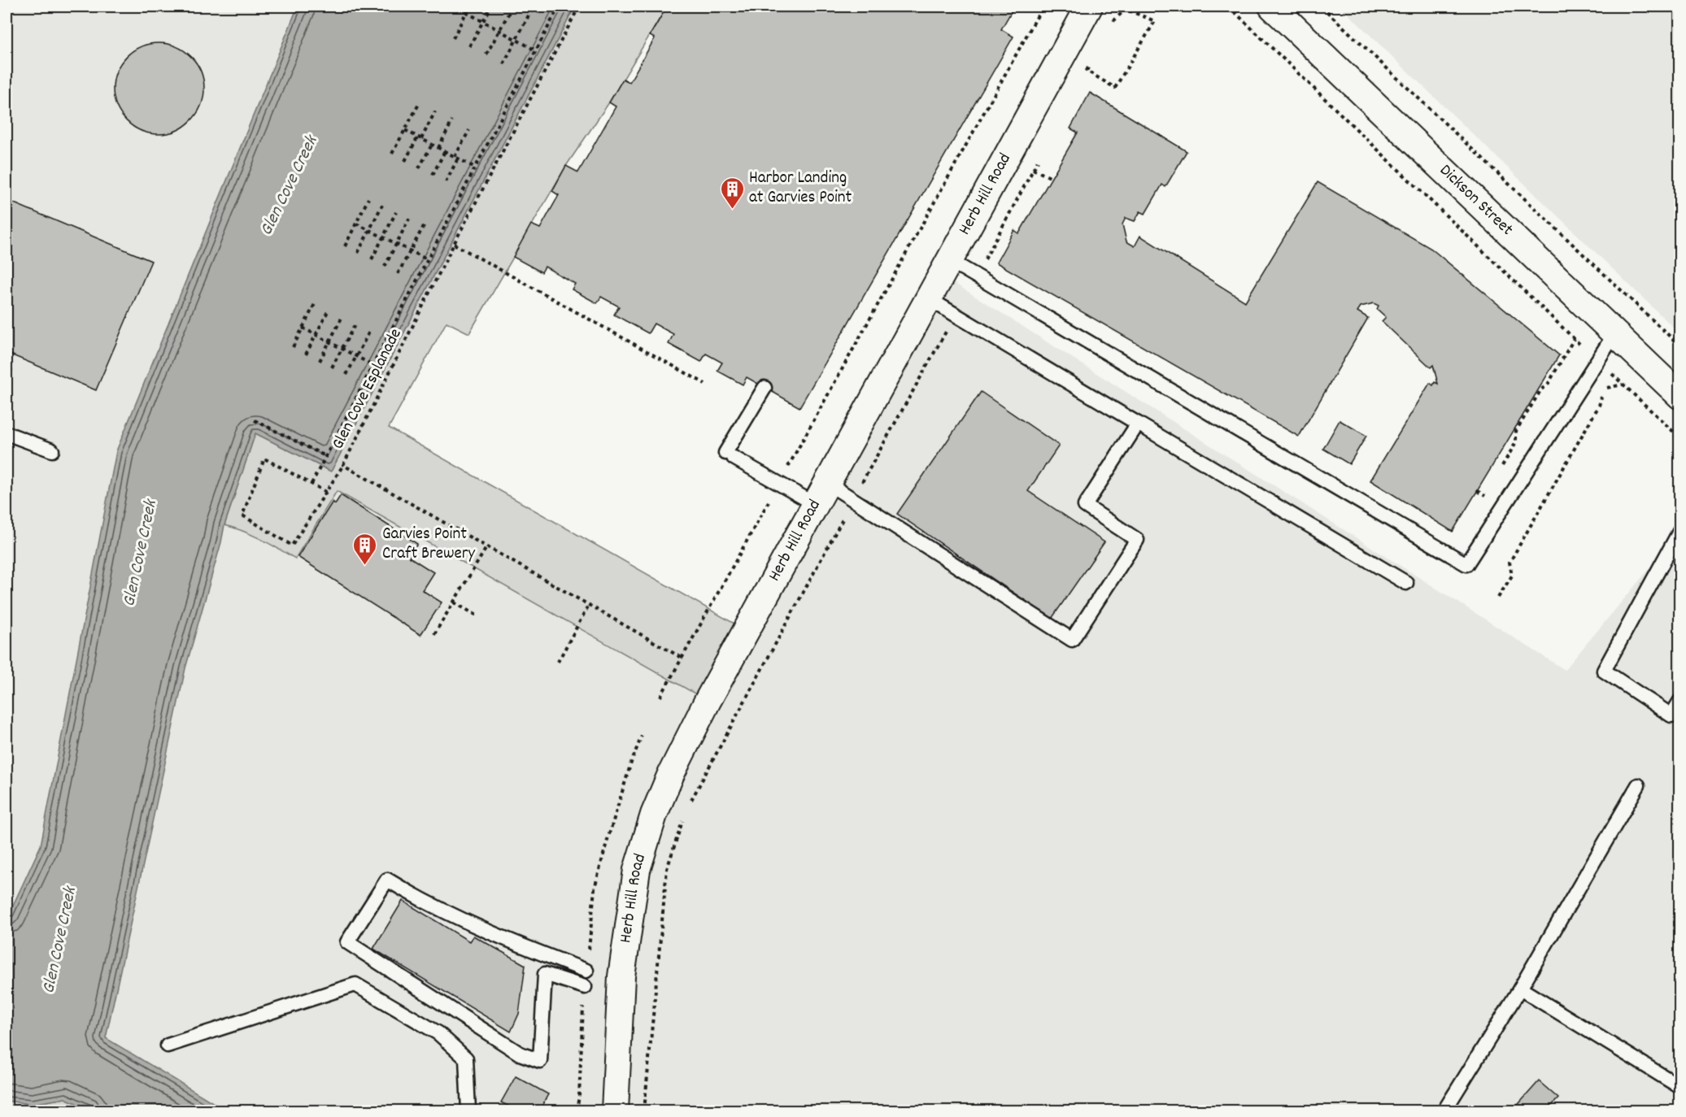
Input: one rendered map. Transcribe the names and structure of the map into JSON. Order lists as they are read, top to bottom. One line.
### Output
{"streets":{"street":["Herb Hill Road","Dickson Street"],"path":["Glen Cove Esplanade"]},"water":["Glen Cove Creek"],"places":{"building":["Harbor Landing at Garvies Point","Garvies Point Craft Brewery"]}}
